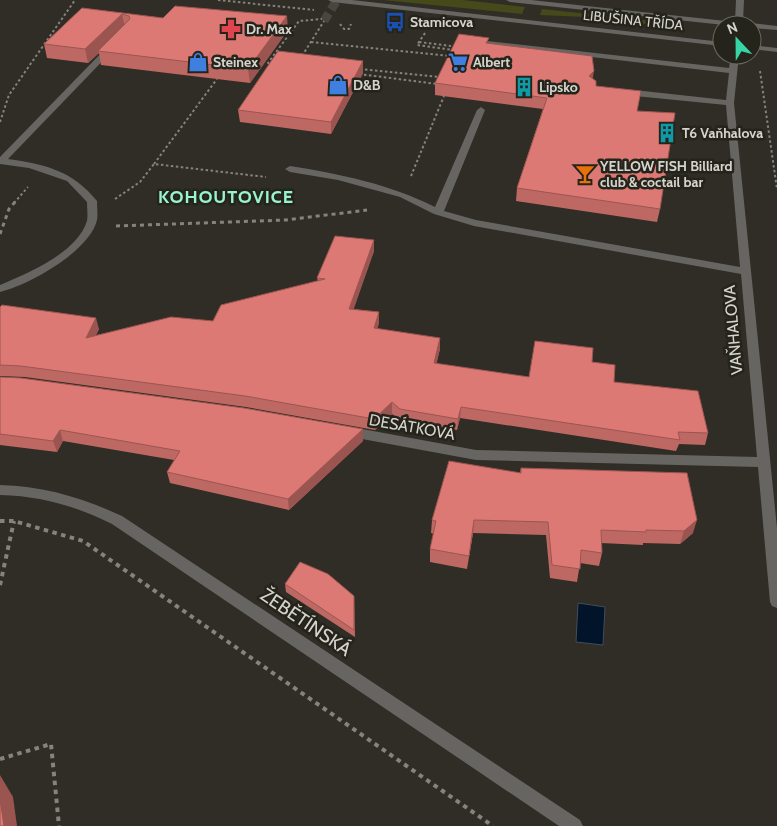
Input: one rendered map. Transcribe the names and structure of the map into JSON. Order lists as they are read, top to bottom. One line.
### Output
{"streets":{"street":["LIBUŠINA TŘÍDA","VAŇHALOVA","DESÁTKOVÁ","ŽEBĚTÍNSKÁ"]},"crossings":[["VAŇHALOVA","DESÁTKOVÁ"]],"districts":["KOHOUTOVICE"],"places":{"bus stop":["Stamicova"],"pharmacy":["Dr. Max"],"shop":["Steinex","D&B"],"supermarket":["Albert"],"building":["Lipsko","T6 Vaňhalova"],"bar":["YELLOW FISH Billiard club & coctail bar"]},"north":"top"}
